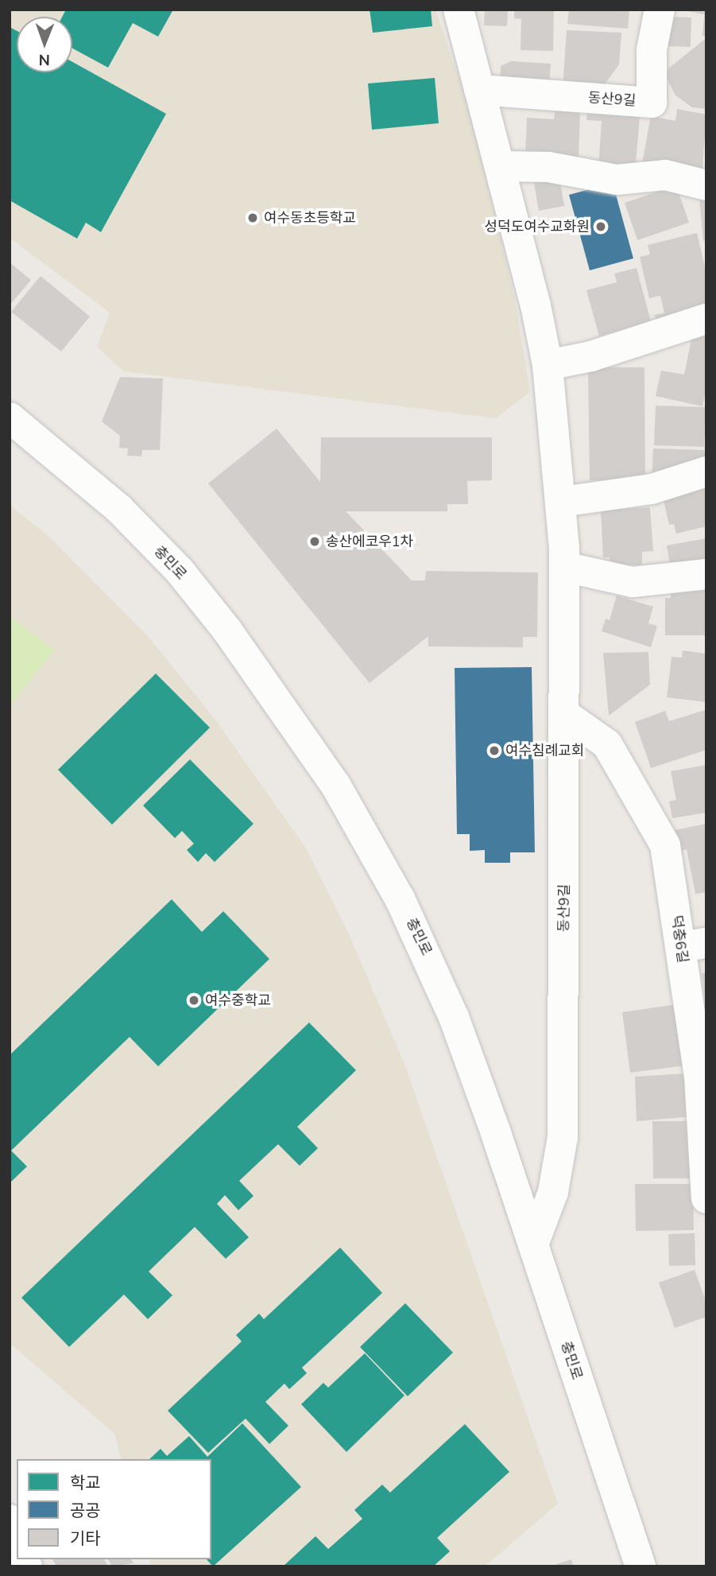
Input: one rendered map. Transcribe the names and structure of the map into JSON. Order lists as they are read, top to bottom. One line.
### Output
{"streets":{"street":["동산9길","충민로","덕충6길"]},"crossings":[["동산9길","충민로"],["동산9길","덕충6길"]],"places":["여수동초등학교","성덕도여수교화원","송산에코우1차","여수침례교회","여수중학교"],"legend":["학교","공공","기타"],"north":"bottom"}
